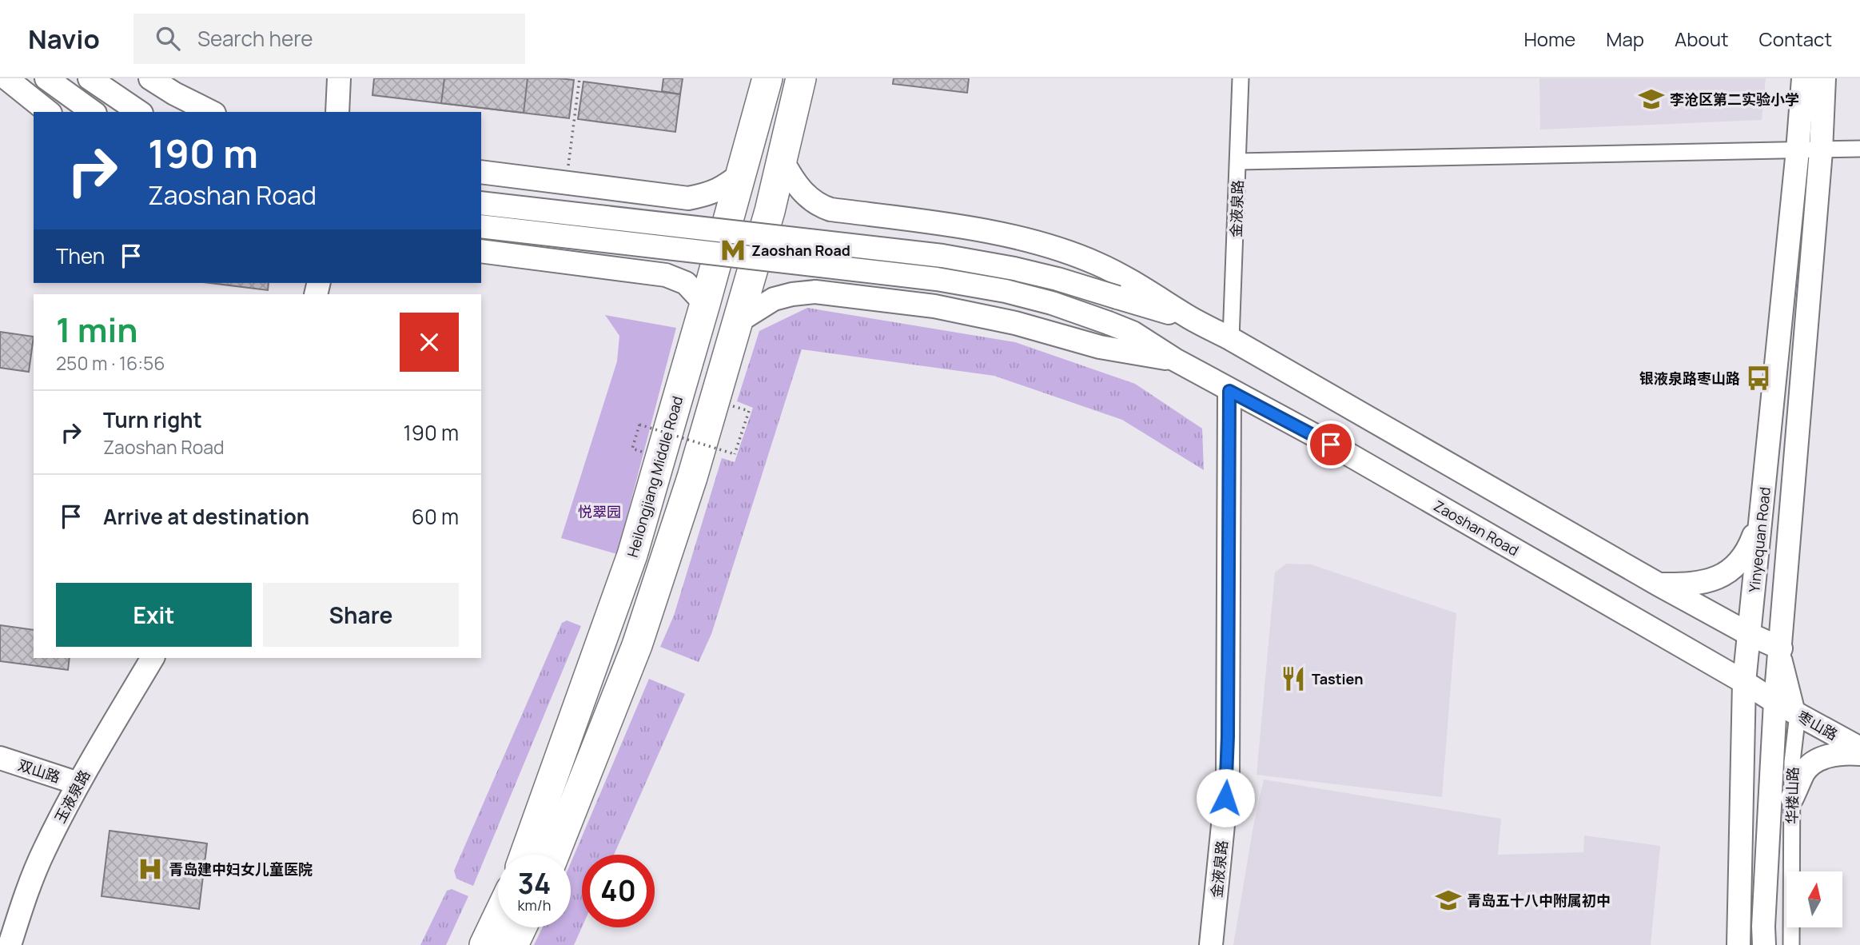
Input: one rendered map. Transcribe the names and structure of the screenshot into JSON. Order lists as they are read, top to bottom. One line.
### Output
{"streets":{"highway":["Heilongjiang Middle Road"],"main road":["金液泉路","Zaoshan Road","Yinyequan Road","枣山路","双山路","玉液泉路"],"street":["华楼山路"]},"crossings":[["金液泉路","Zaoshan Road"],["Zaoshan Road","Yinyequan Road"],["Zaoshan Road","枣山路"],["Yinyequan Road","枣山路"],["Yinyequan Road","华楼山路"],["枣山路","华楼山路"],["双山路","玉液泉路"]],"parks":["悦翠园"],"places":{"school or university":["李沧区第二实验小学","青岛五十八中附属初中"],"metro station":["Zaoshan Road"],"bus stop":["银液泉路枣山路"],"restaurant":["Tastien"],"hospital":["青岛建中妇女儿童医院"]},"north":"top","page":{"header":"Navio","search":"Search here","nav":["Home","Map","About","Contact"],"turn":["190 m","Zaoshan Road"],"then":"Then","heading":["1 min","250 m · 16:56"],"list":[{"name":"Turn right","note":"Zaoshan Road","value":"190 m"},{"name":"Arrive at destination","value":"60 m"}],"buttons":["Exit","Share"],"speed":"34 km/h","limit":"40"}}
